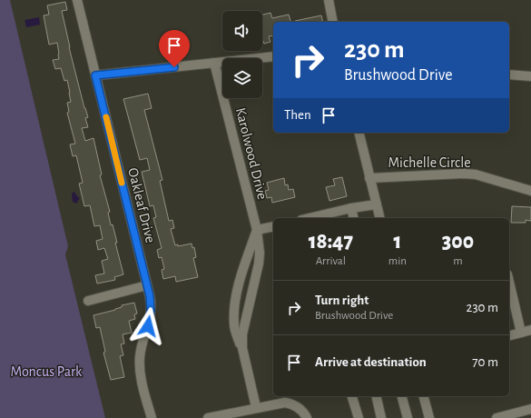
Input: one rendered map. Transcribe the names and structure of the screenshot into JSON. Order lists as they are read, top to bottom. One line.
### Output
{"streets":{"street":["Karolwood Drive","Michelle Circle","Oakleaf Drive"]},"parks":["Moncus Park"],"page":{"turn":["230 m","Brushwood Drive"],"then":"Then","eta":["18:47","Arrival","1","min","300","m"],"list":[{"name":"Turn right","note":"Brushwood Drive","value":"230 m"},{"name":"Arrive at destination","value":"70 m"}]}}
